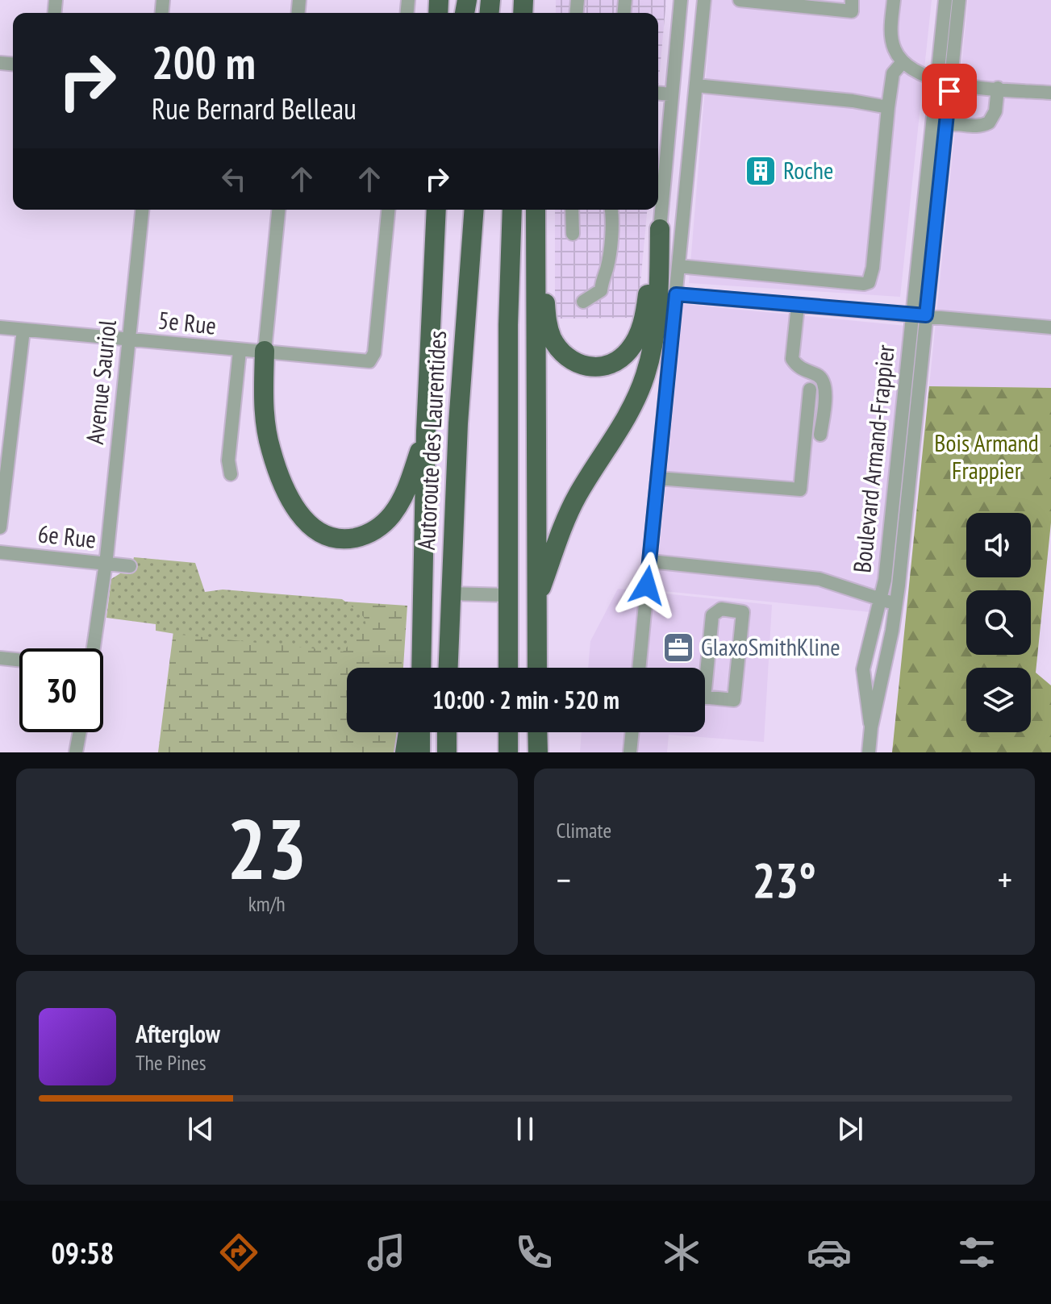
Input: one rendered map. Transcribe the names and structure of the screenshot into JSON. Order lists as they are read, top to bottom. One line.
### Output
{"streets":{"highway":["Autoroute des Laurentides"],"street":["5e Rue","Avenue Sauriol","Boulevard Armand-Frappier","6e Rue"]},"crossings":[["5e Rue","Avenue Sauriol"],["Avenue Sauriol","6e Rue"]],"parks":["Bois Armand Frappier"],"places":{"building":["Roche"],"office":["GlaxoSmithKline"]},"page":{"turn":["200 m","Rue Bernard Belleau"],"limit":"30","trip":"10:00 · 2 min · 520 m","tile":[["23","km/h"],"Climate"],"heat":["−","23°","+"],"song":["Afterglow","The Pines"],"tabs":"09:58"}}
